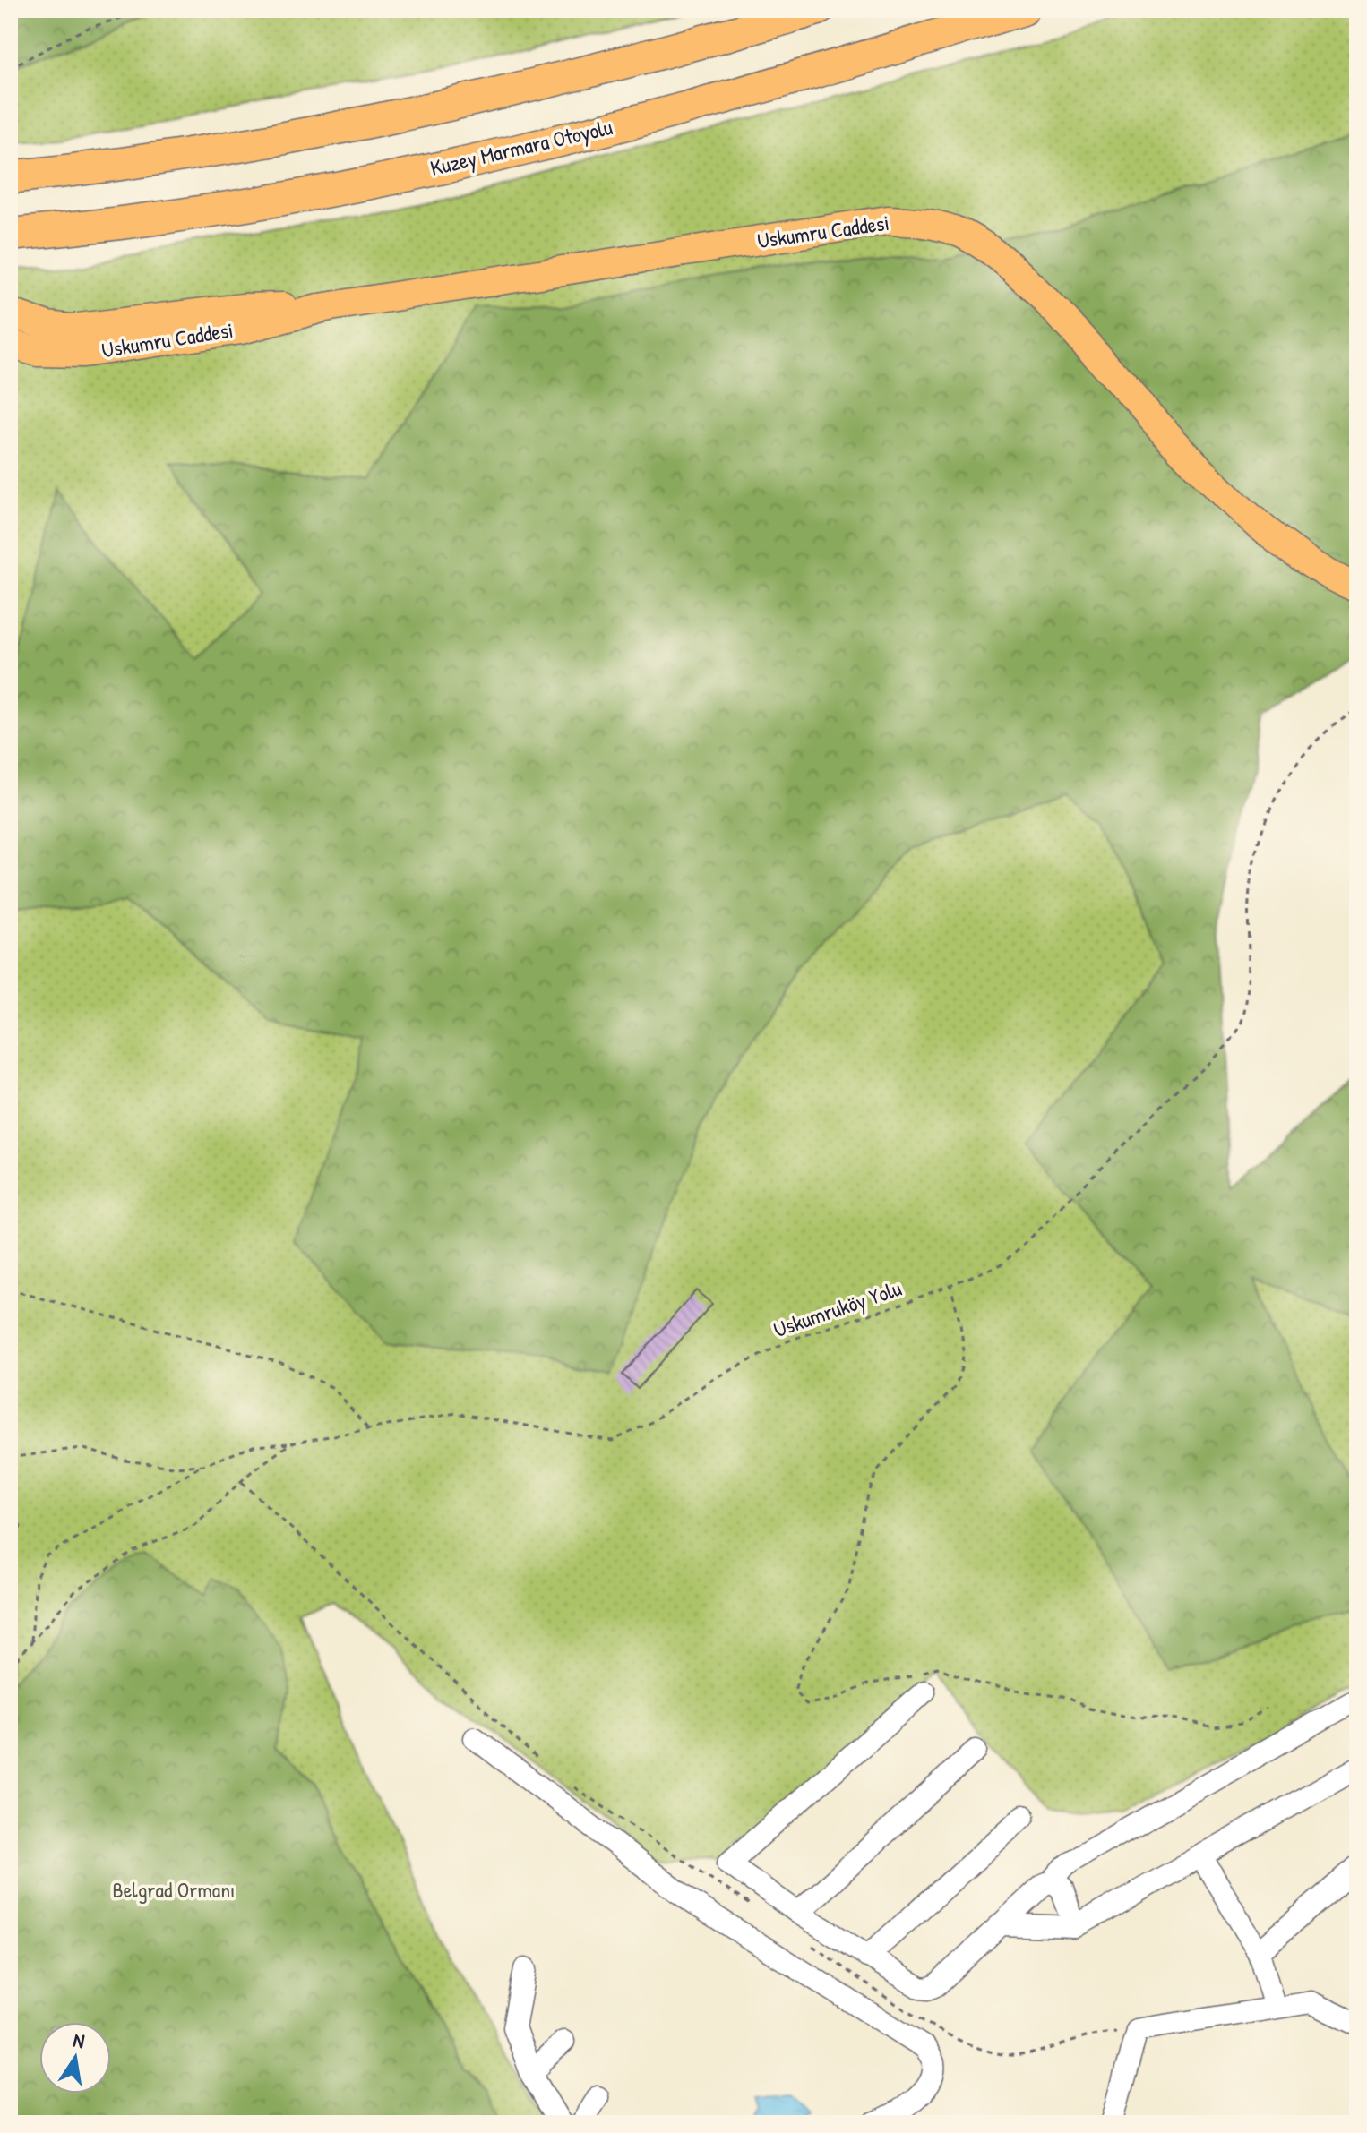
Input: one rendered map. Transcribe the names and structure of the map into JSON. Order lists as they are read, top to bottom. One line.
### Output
{"streets":{"highway":["Kuzey Marmara Otoyolu"],"main road":["Uskumru Caddesi"],"path":["Uskumruköy Yolu"]},"parks":["Belgrad Ormanı"],"north":"top"}
